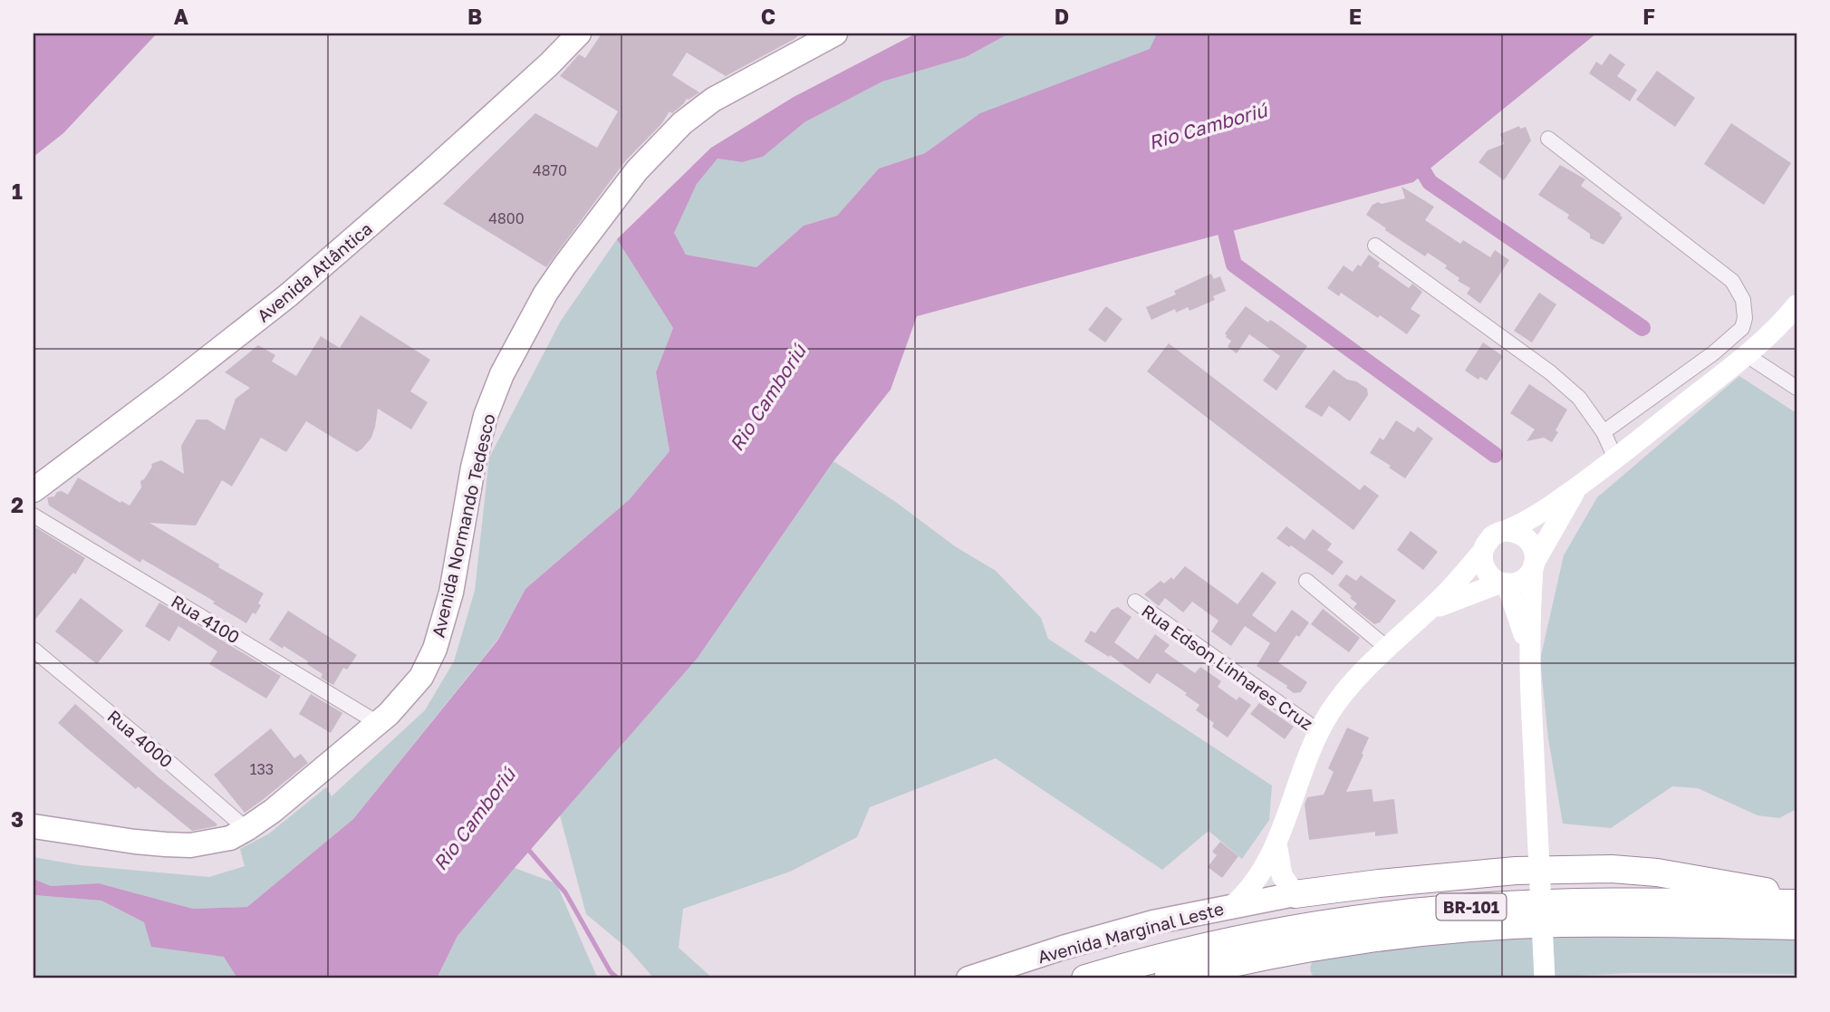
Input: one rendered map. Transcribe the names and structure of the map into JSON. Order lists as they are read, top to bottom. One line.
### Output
{"streets":{"highway":["BR-101"],"main road":["Avenida Atlântica","Avenida Normando Tedesco","Avenida Marginal Leste"],"street":["Rua 4100","Rua Edson Linhares Cruz","Rua 4000"]},"crossings":[["Avenida Normando Tedesco","Rua 4100"],["Avenida Normando Tedesco","Rua 4000"]],"water":["Rio Camboriú"],"house_numbers":["4870","4800","133"],"grid":{"columns":["A","B","C","D","E","F"],"rows":["1","2","3"]}}
